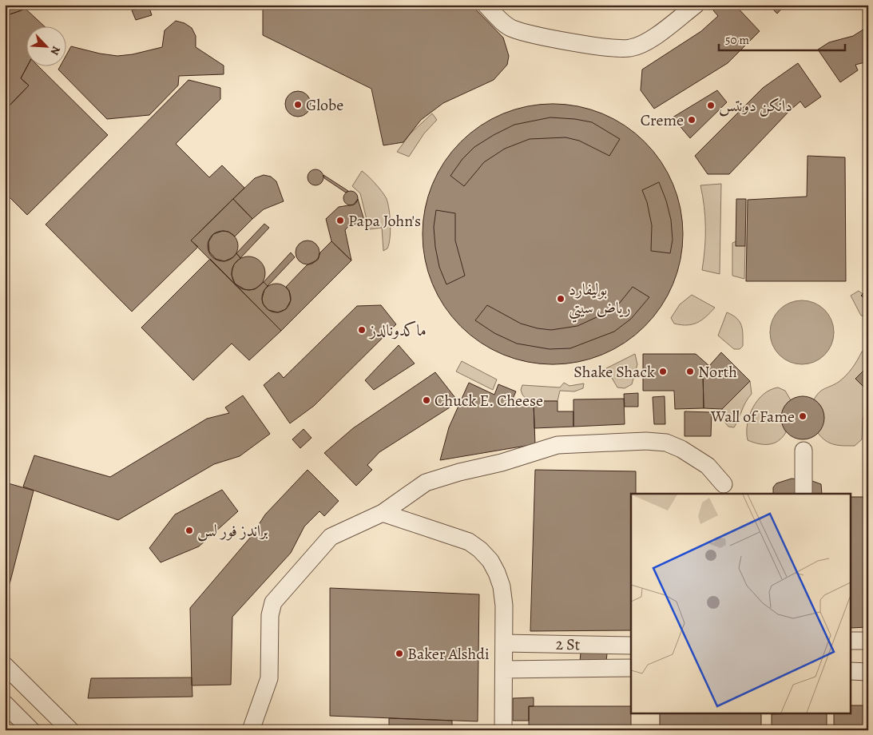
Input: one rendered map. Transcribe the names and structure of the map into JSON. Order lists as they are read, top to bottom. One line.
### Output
{"streets":{"street":["2 St"]},"places":["Globe","دانكن دونتس","Creme","Papa John's","بوليفارد رياض سيتي","ماكدونالدز","Shake Shack","North","Chuck E. Cheese","Wall of Fame","براندز فور لس","Baker Alshdi"],"scale_bar":"50 m","north":"bottom right"}
